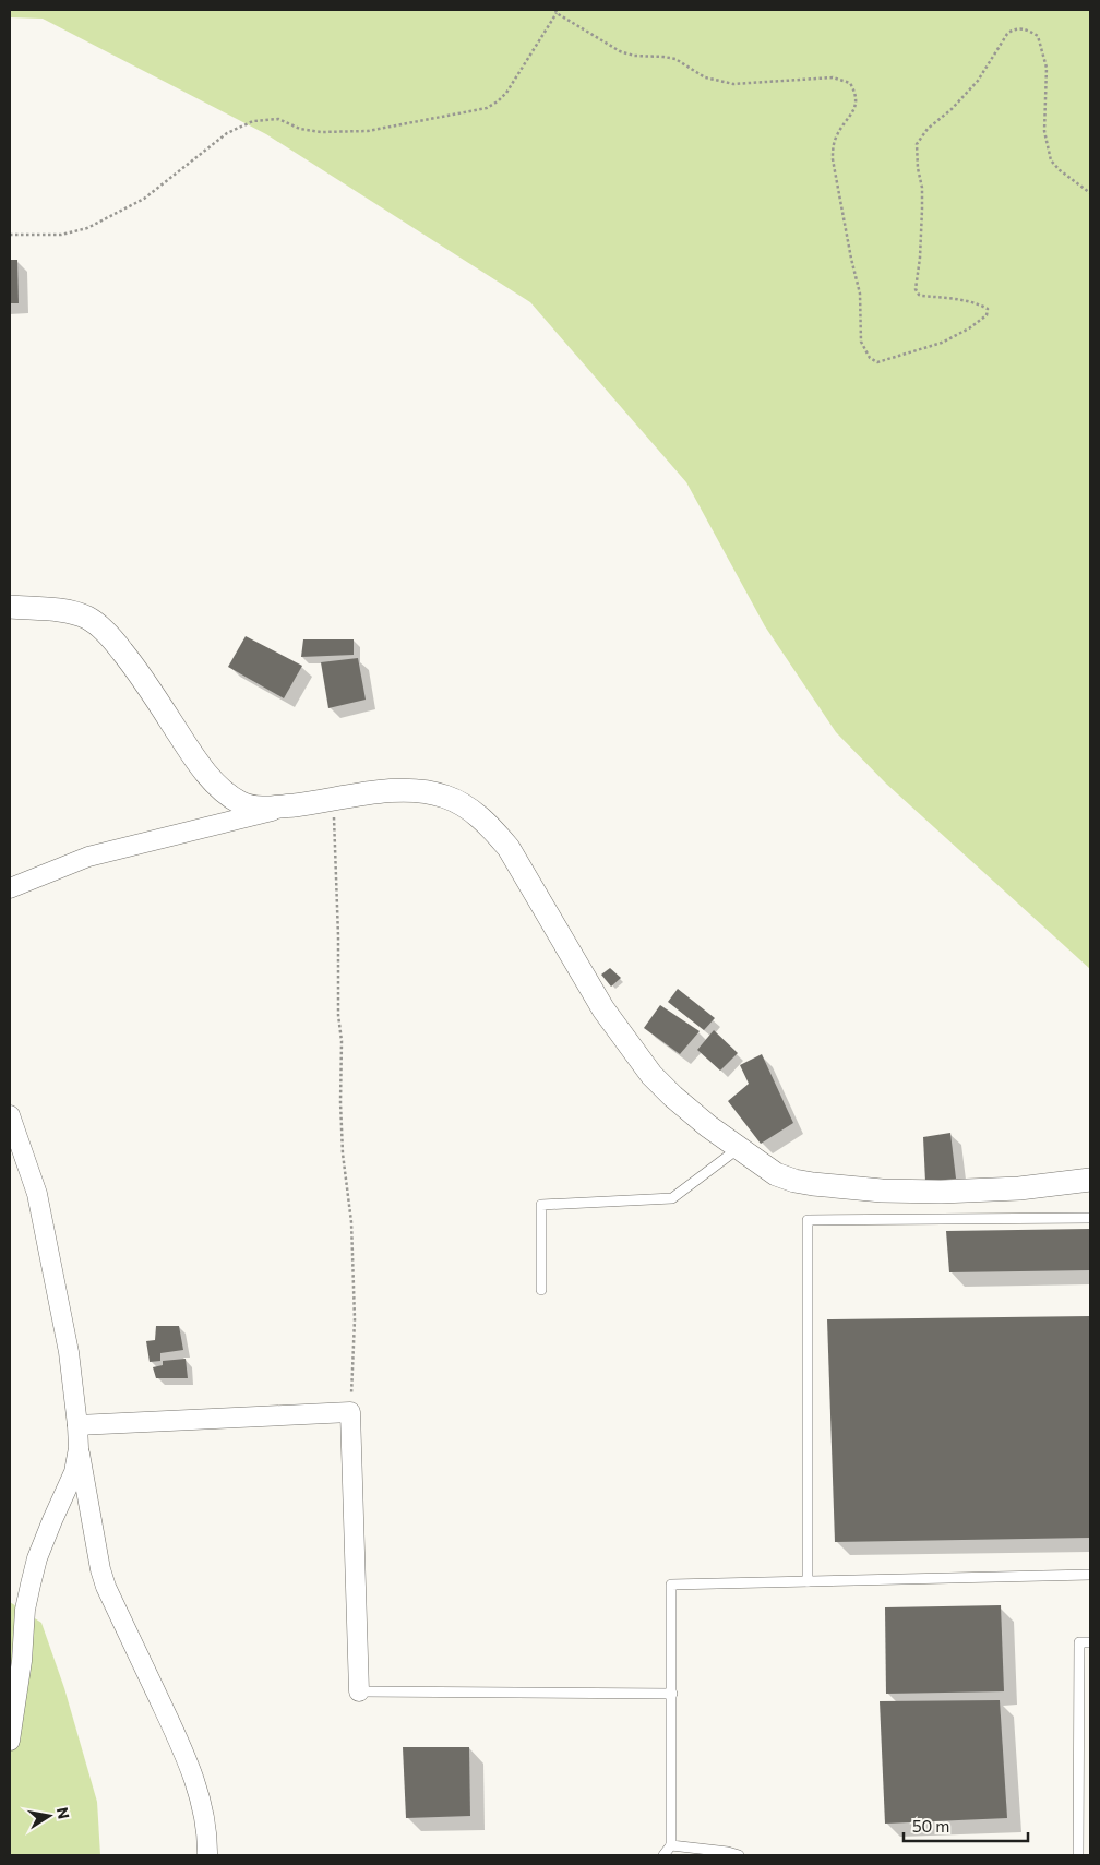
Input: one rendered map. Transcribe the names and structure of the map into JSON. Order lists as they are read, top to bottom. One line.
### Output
{"scale_bar":"50 m","north":"right"}
